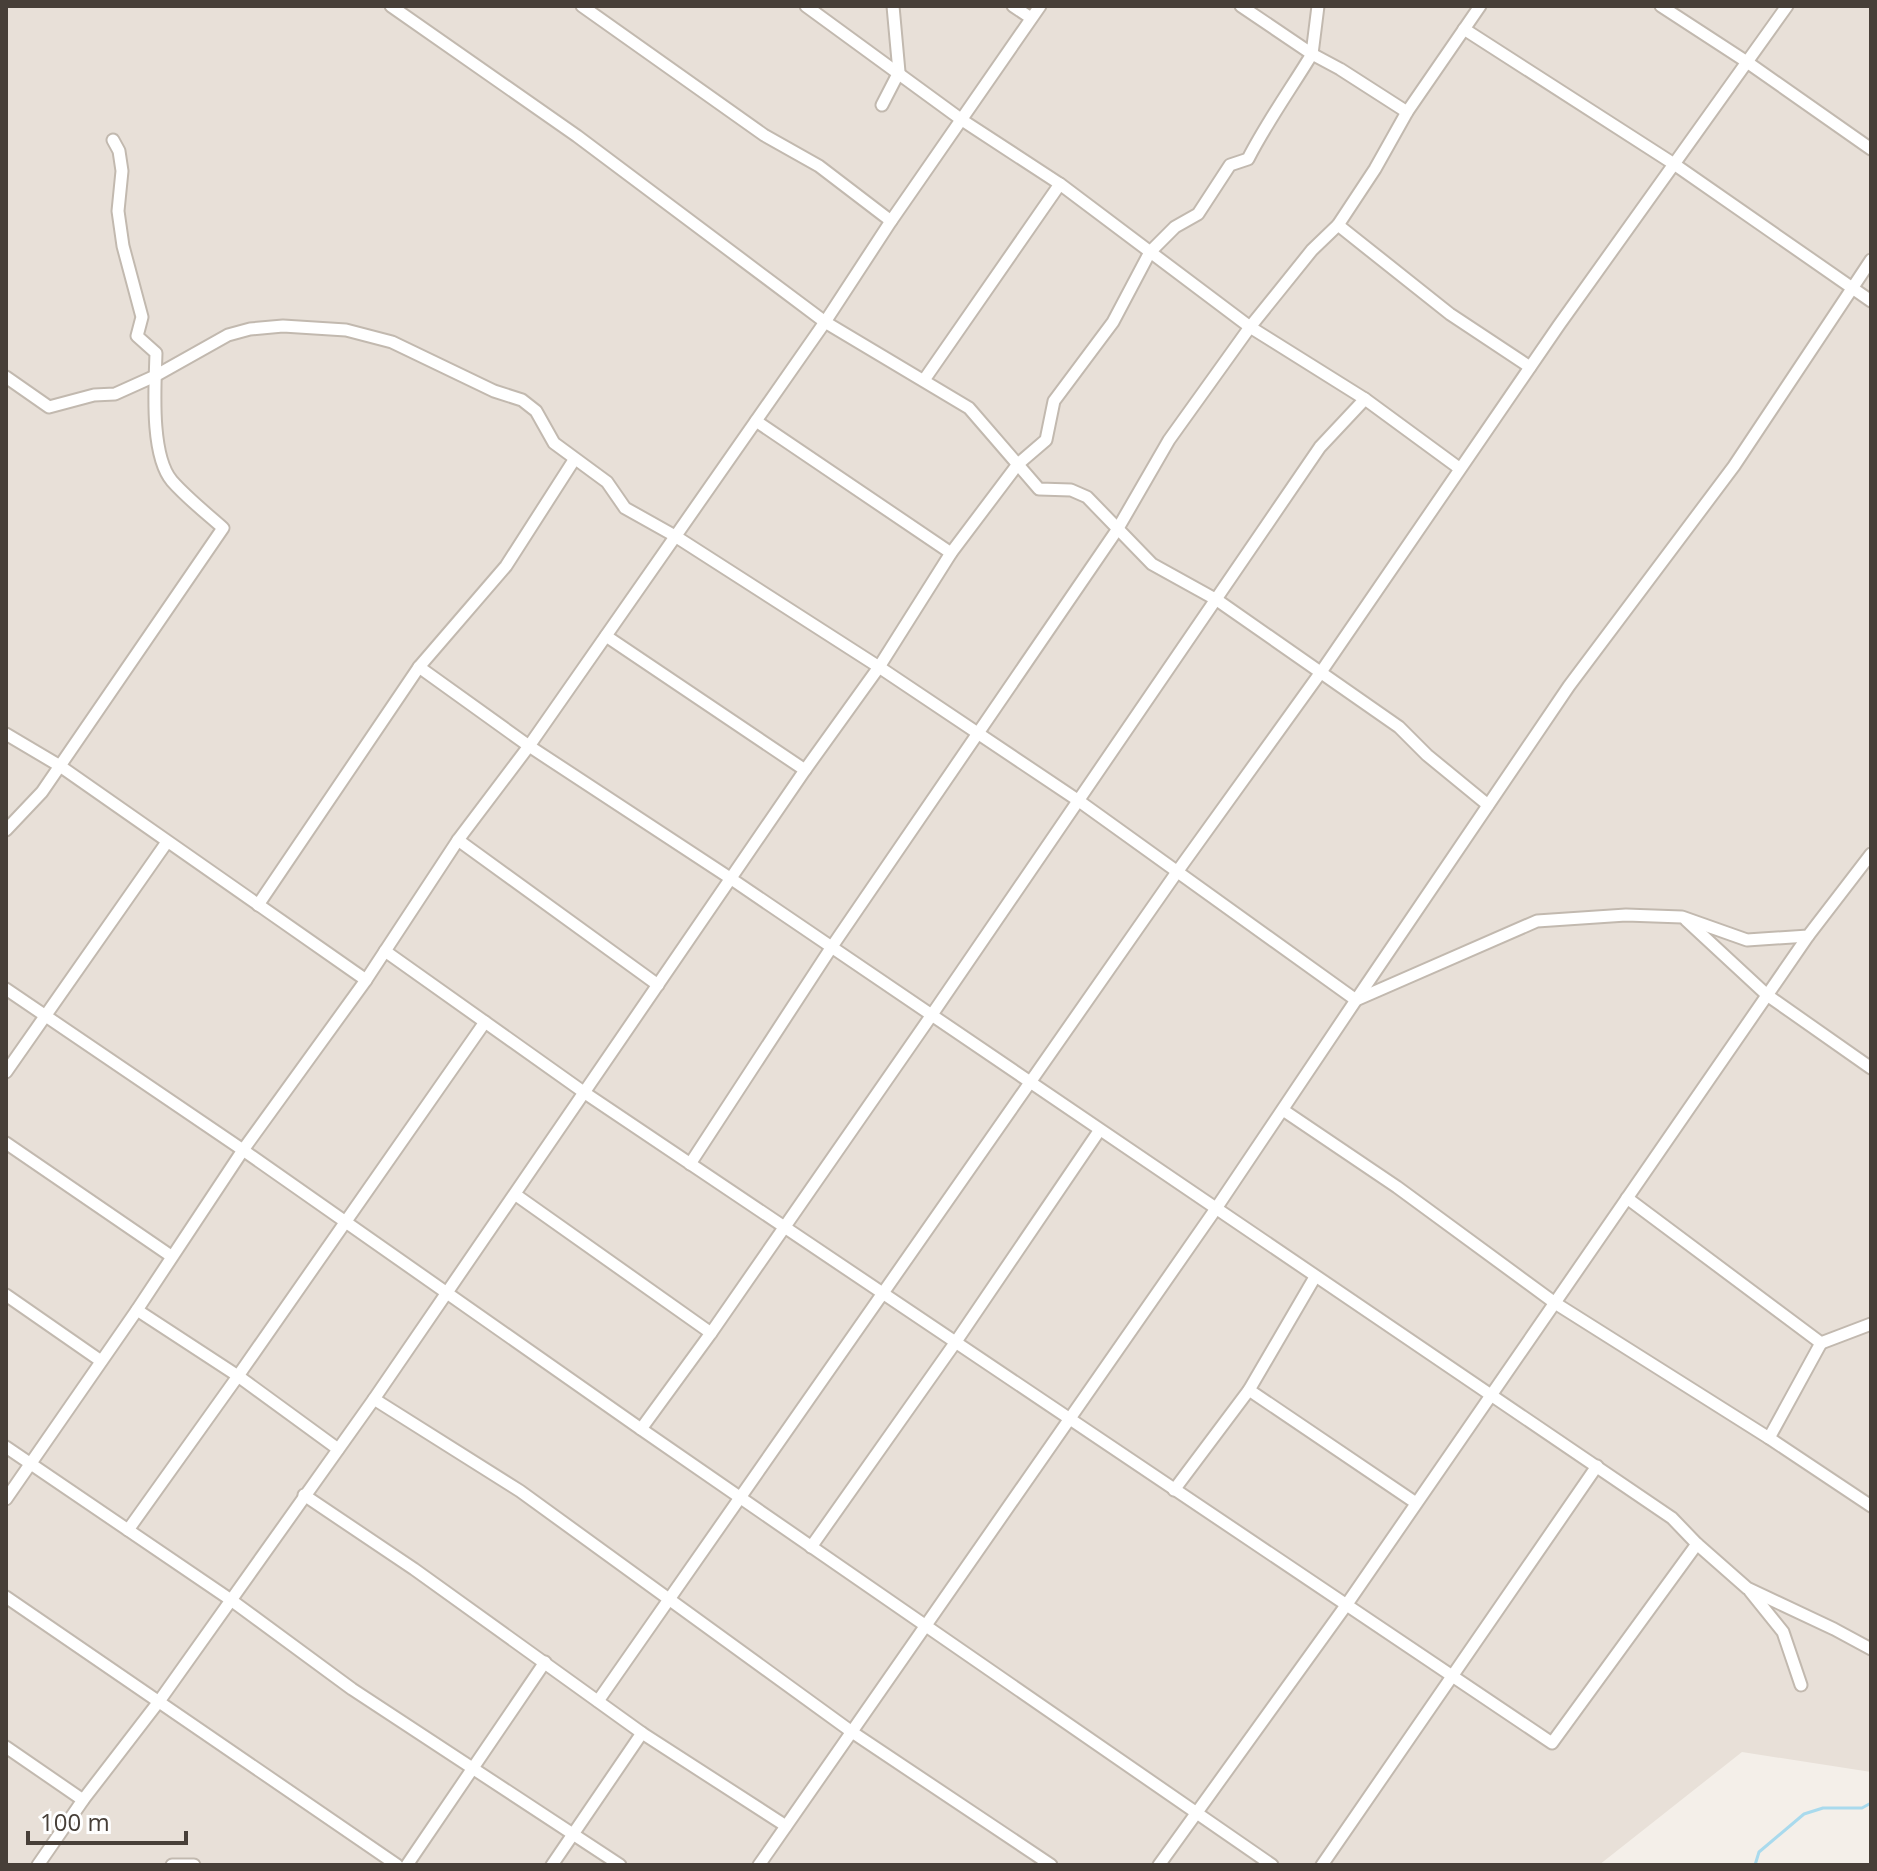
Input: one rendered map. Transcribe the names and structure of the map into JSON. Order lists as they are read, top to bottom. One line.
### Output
{"scale_bar":"100 m"}
